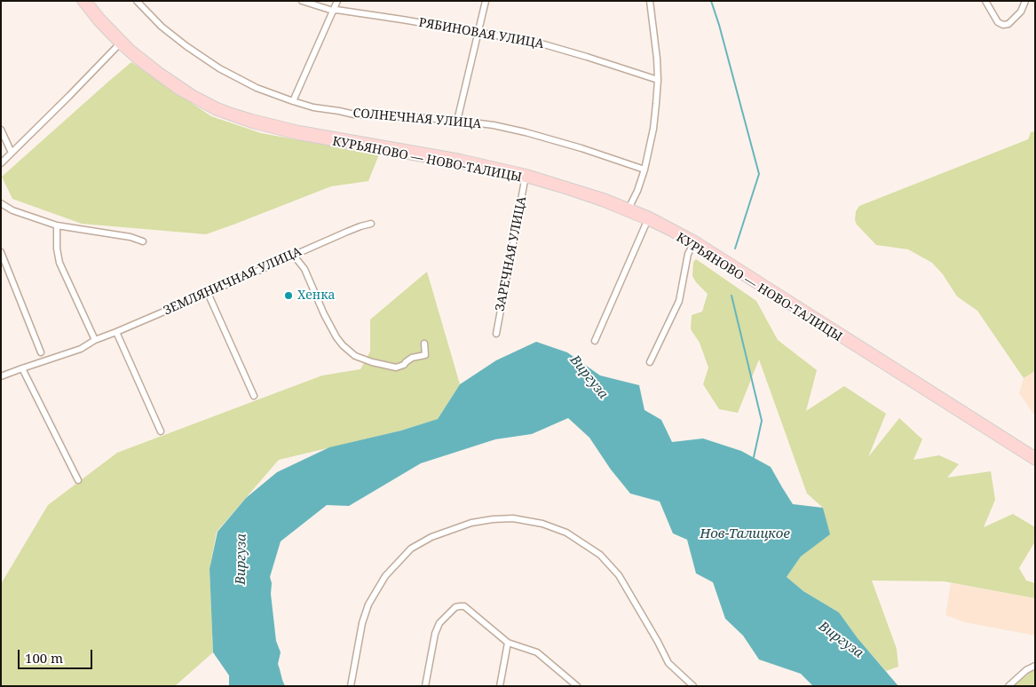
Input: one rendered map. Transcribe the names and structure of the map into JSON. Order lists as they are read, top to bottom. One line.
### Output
{"streets":{"main road":["КУРЬЯНОВО — НОВО-ТАЛИЦЫ"],"street":["РЯБИНОВАЯ УЛИЦА","СОЛНЕЧНАЯ УЛИЦА","ЗАРЕЧНАЯ УЛИЦА","ЗЕМЛЯНИЧНАЯ УЛИЦА"]},"crossings":[["КУРЬЯНОВО — НОВО-ТАЛИЦЫ","ЗАРЕЧНАЯ УЛИЦА"]],"water":["Виргуза","Нов-Талицкое"],"places":["Хенка"],"scale_bar":"100 m"}
